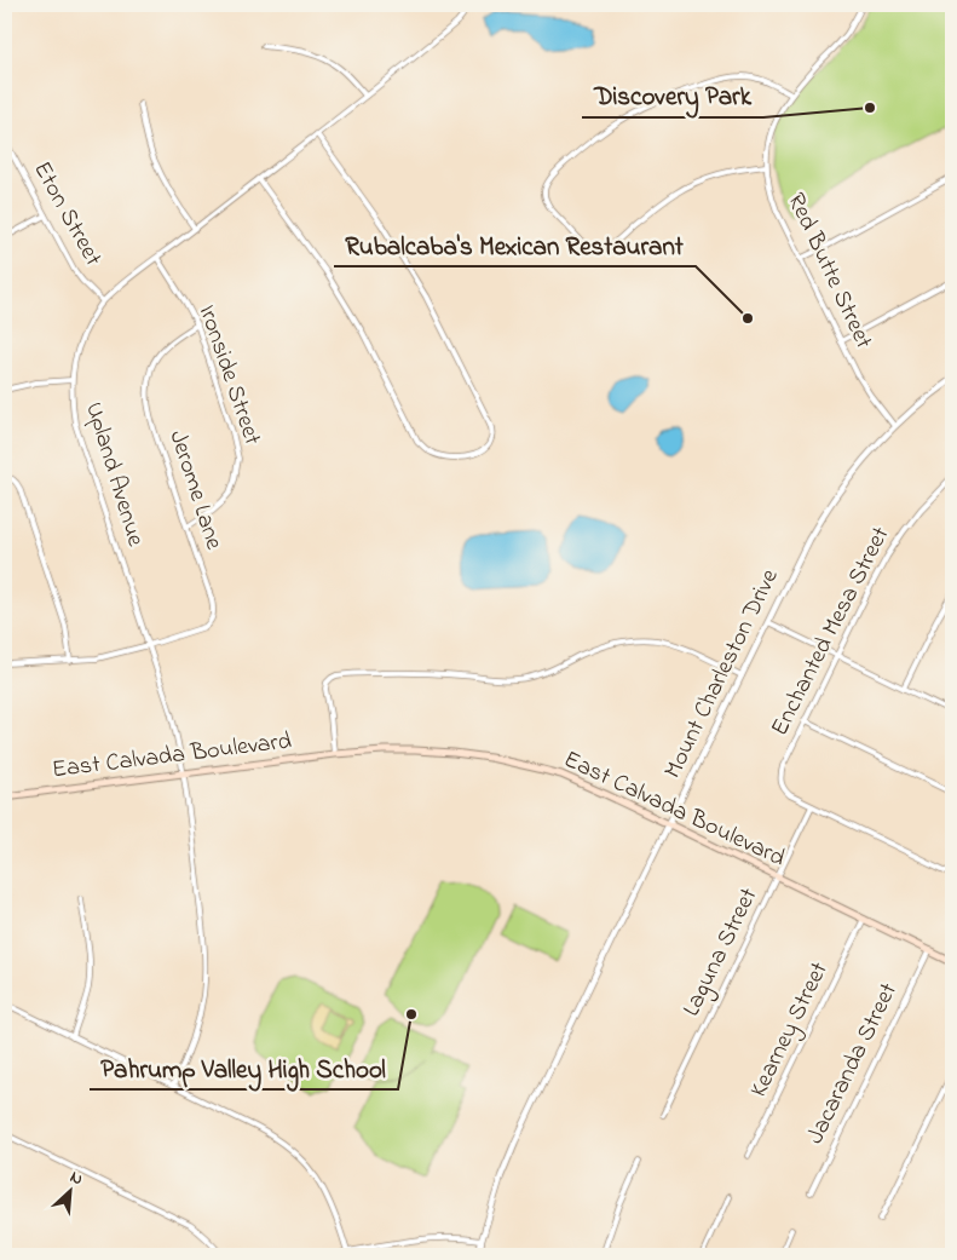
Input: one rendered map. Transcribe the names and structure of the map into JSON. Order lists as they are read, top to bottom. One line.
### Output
{"streets":{"main road":["East Calvada Boulevard"],"street":["Eton Street","Red Butte Street","Ironside Street","Upland Avenue","Jerome Lane","Enchanted Mesa Street","Mount Charleston Drive","Laguna Street","Kearney Street","Jacaranda Street"]},"crossings":[["Eton Street","Upland Avenue"],["Red Butte Street","Mount Charleston Drive"],["Ironside Street","Upland Avenue"],["Ironside Street","Jerome Lane"],["Upland Avenue","Jerome Lane"],["Upland Avenue","East Calvada Boulevard"],["Enchanted Mesa Street","Laguna Street"],["Mount Charleston Drive","East Calvada Boulevard"],["East Calvada Boulevard","Laguna Street"],["East Calvada Boulevard","Kearney Street"],["East Calvada Boulevard","Jacaranda Street"]],"places":["Discovery Park","Rubalcaba's Mexican Restaurant","Pahrump Valley High School"],"north":"top right"}
